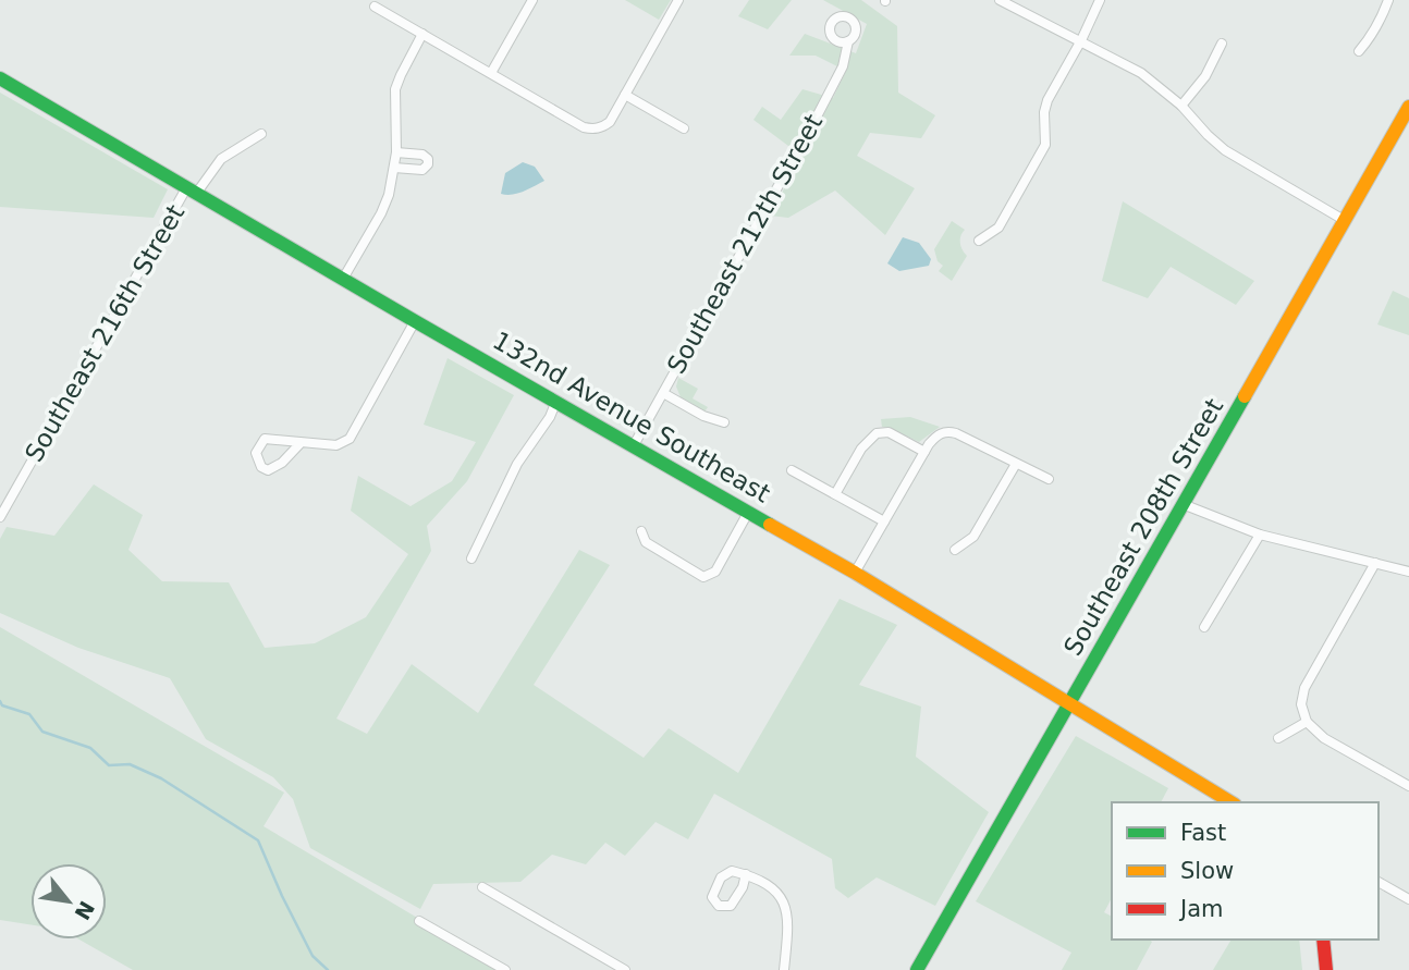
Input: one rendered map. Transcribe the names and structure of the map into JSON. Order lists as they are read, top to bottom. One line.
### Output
{"streets":{"main road":["132nd Avenue Southeast","Southeast 208th Street"],"street":["Southeast 212th Street","Southeast 216th Street"]},"crossings":[["Southeast 212th Street","132nd Avenue Southeast"],["Southeast 216th Street","132nd Avenue Southeast"],["132nd Avenue Southeast","Southeast 208th Street"]],"legend":["Fast","Slow","Jam"],"north":"bottom right"}
